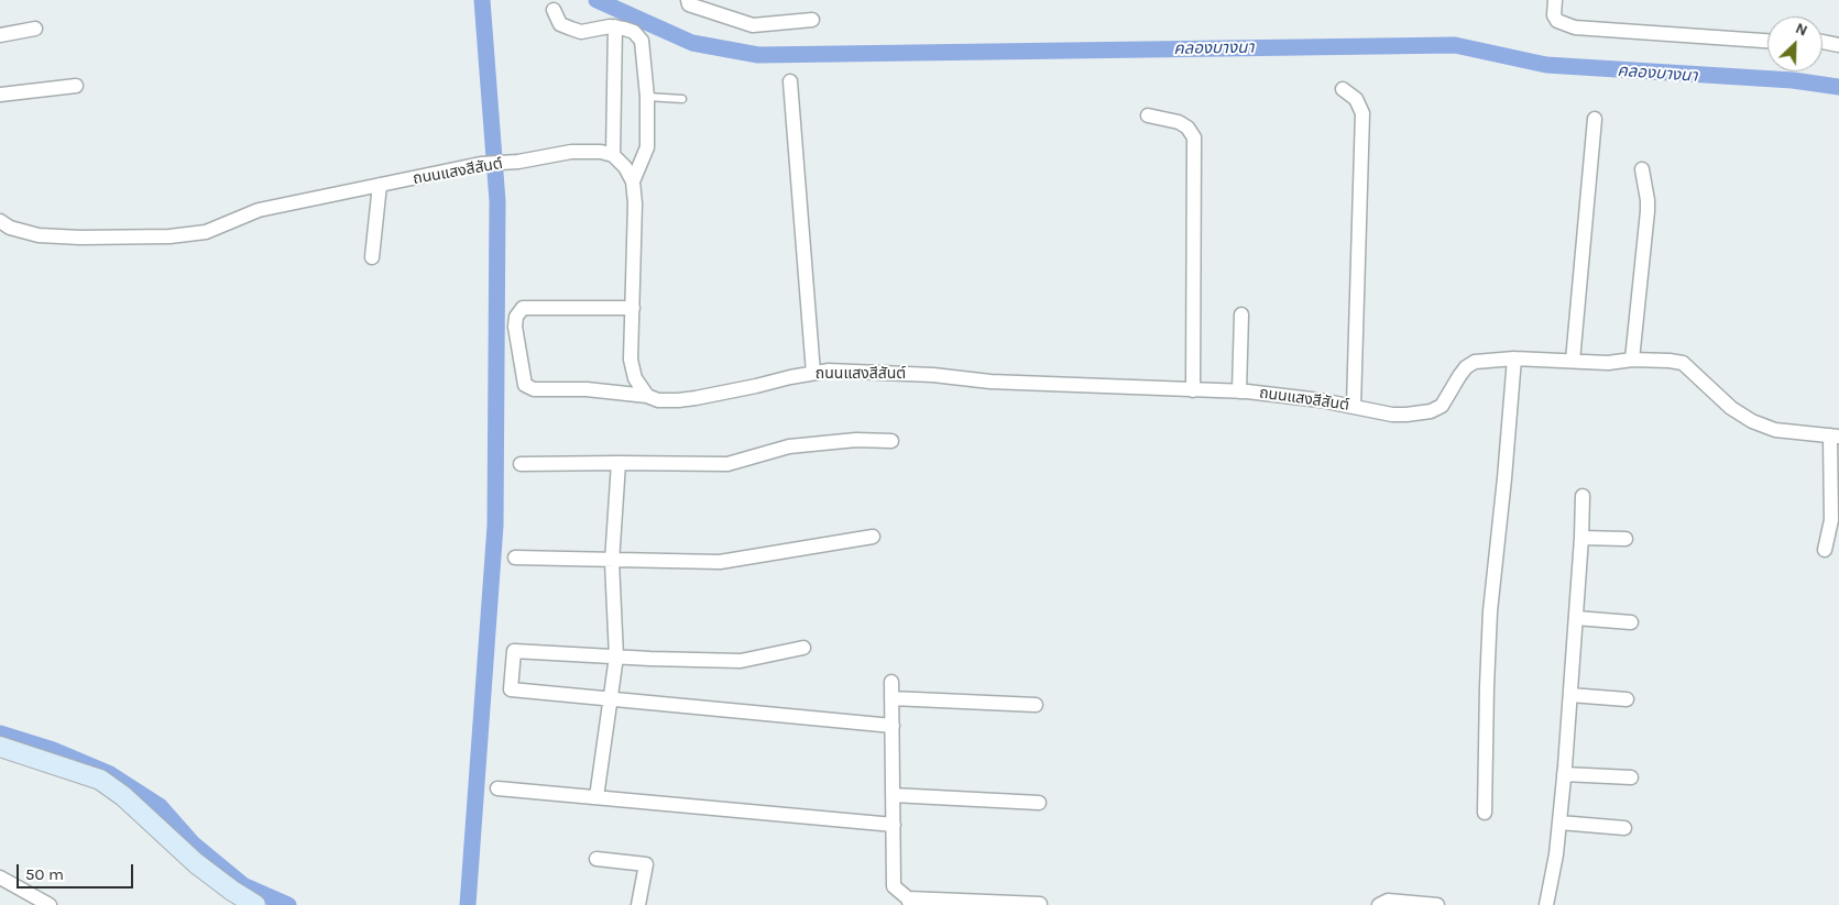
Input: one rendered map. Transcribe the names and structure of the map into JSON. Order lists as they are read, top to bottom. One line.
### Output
{"streets":{"street":["ถนนแสงสีสันต์"]},"water":["คลองบางนา"],"scale_bar":"50 m","north":"top right"}
